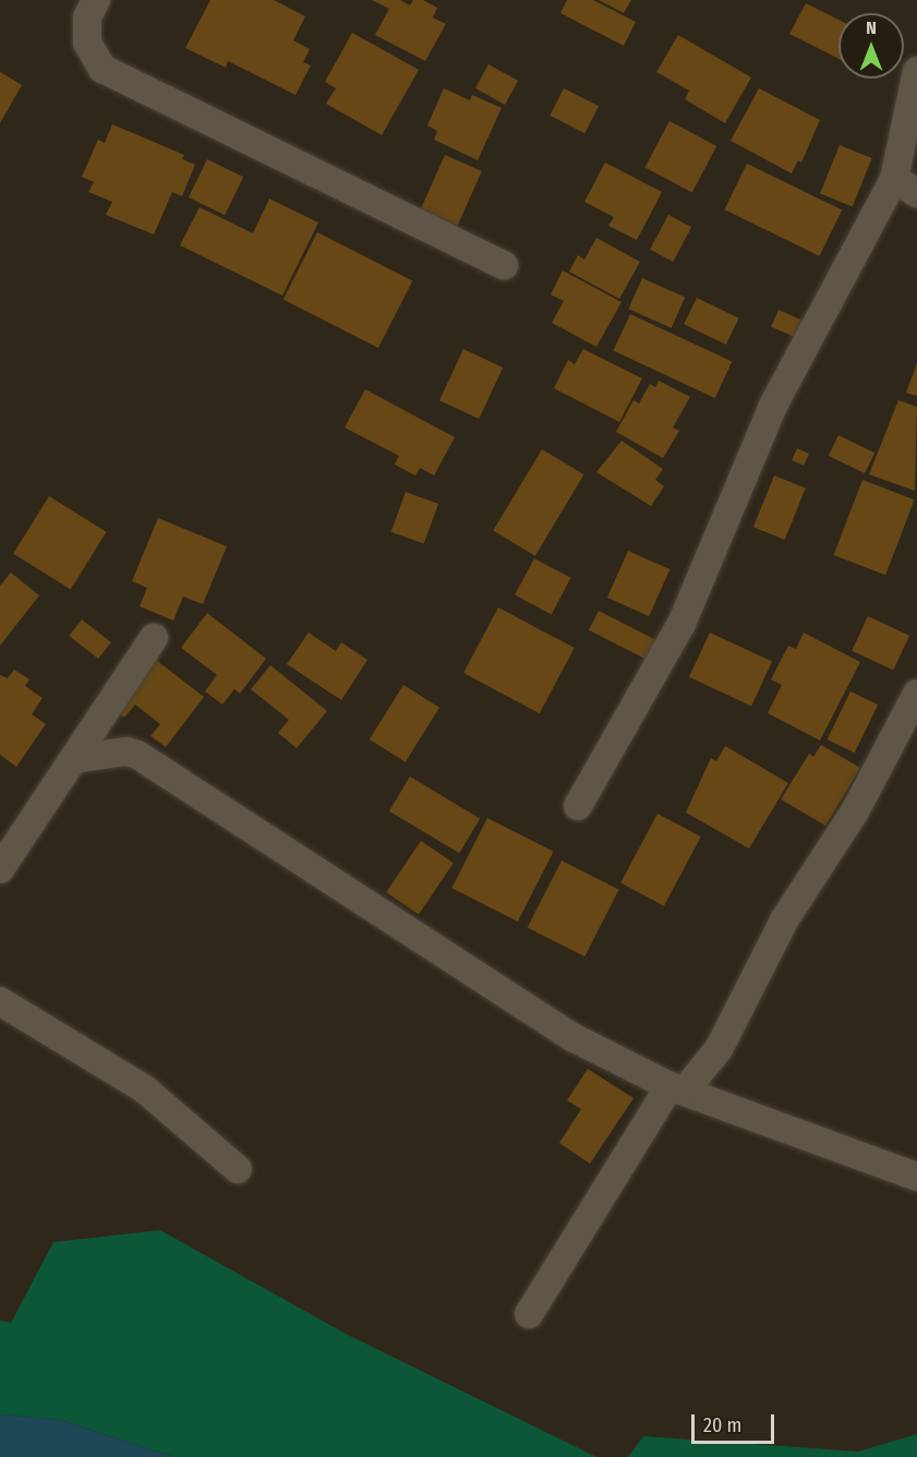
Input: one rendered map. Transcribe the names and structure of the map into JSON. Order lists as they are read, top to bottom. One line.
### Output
{"scale_bar":"20 m","north":"top"}
